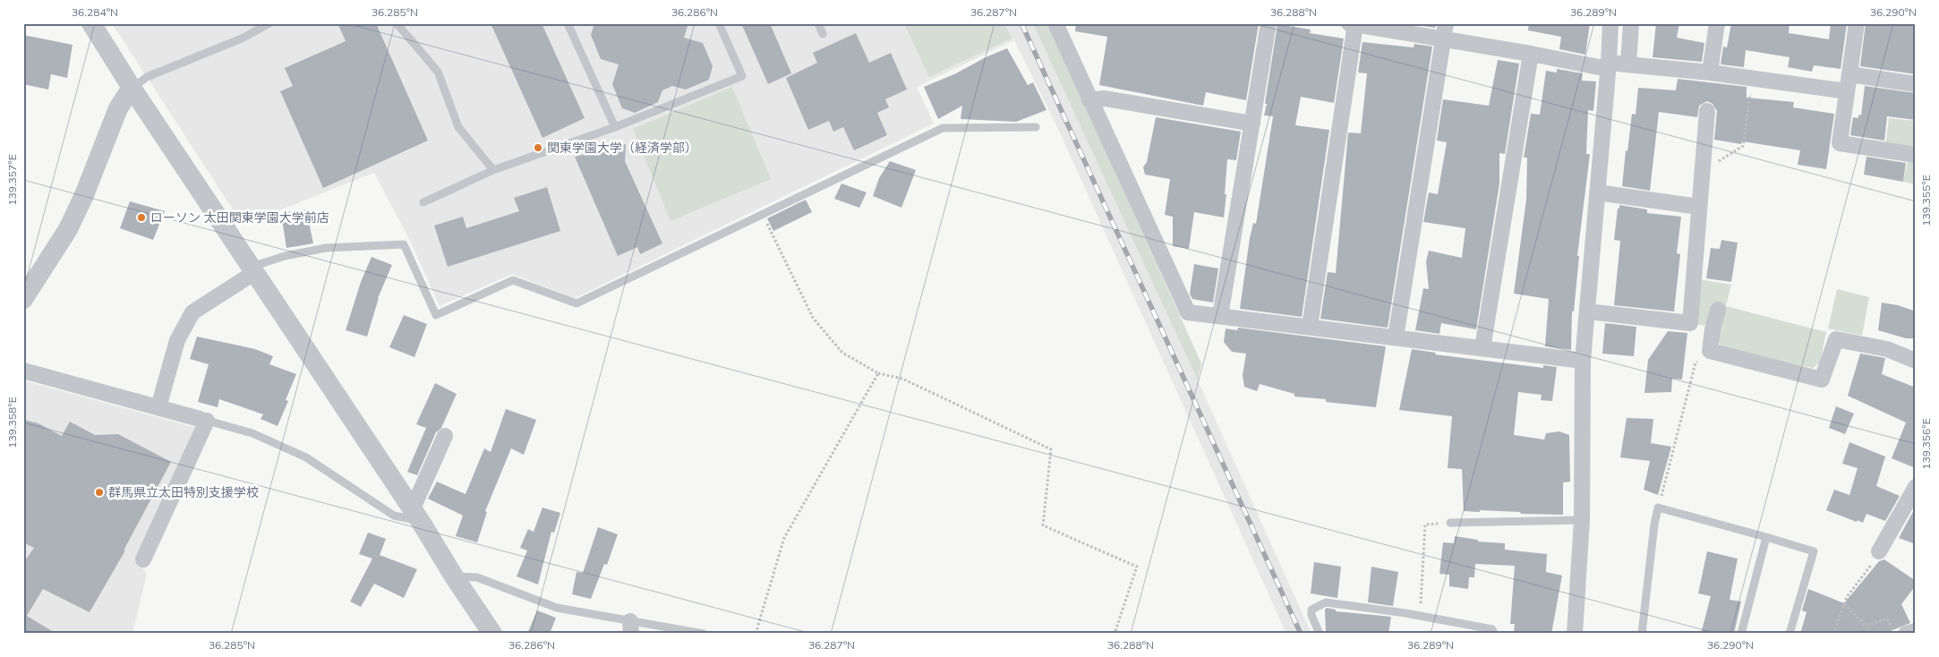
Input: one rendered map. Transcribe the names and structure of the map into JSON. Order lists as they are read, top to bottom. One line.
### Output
{"places":["関東学園大学（経済学部）","ローソン 太田関東学園大学前店","群馬県立太田特別支援学校"],"coordinates":["36.284°N","36.285°N","36.286°N","36.287°N","36.288°N","36.289°N","36.290°N","139.357°E","139.355°E","139.358°E","139.356°E"]}
